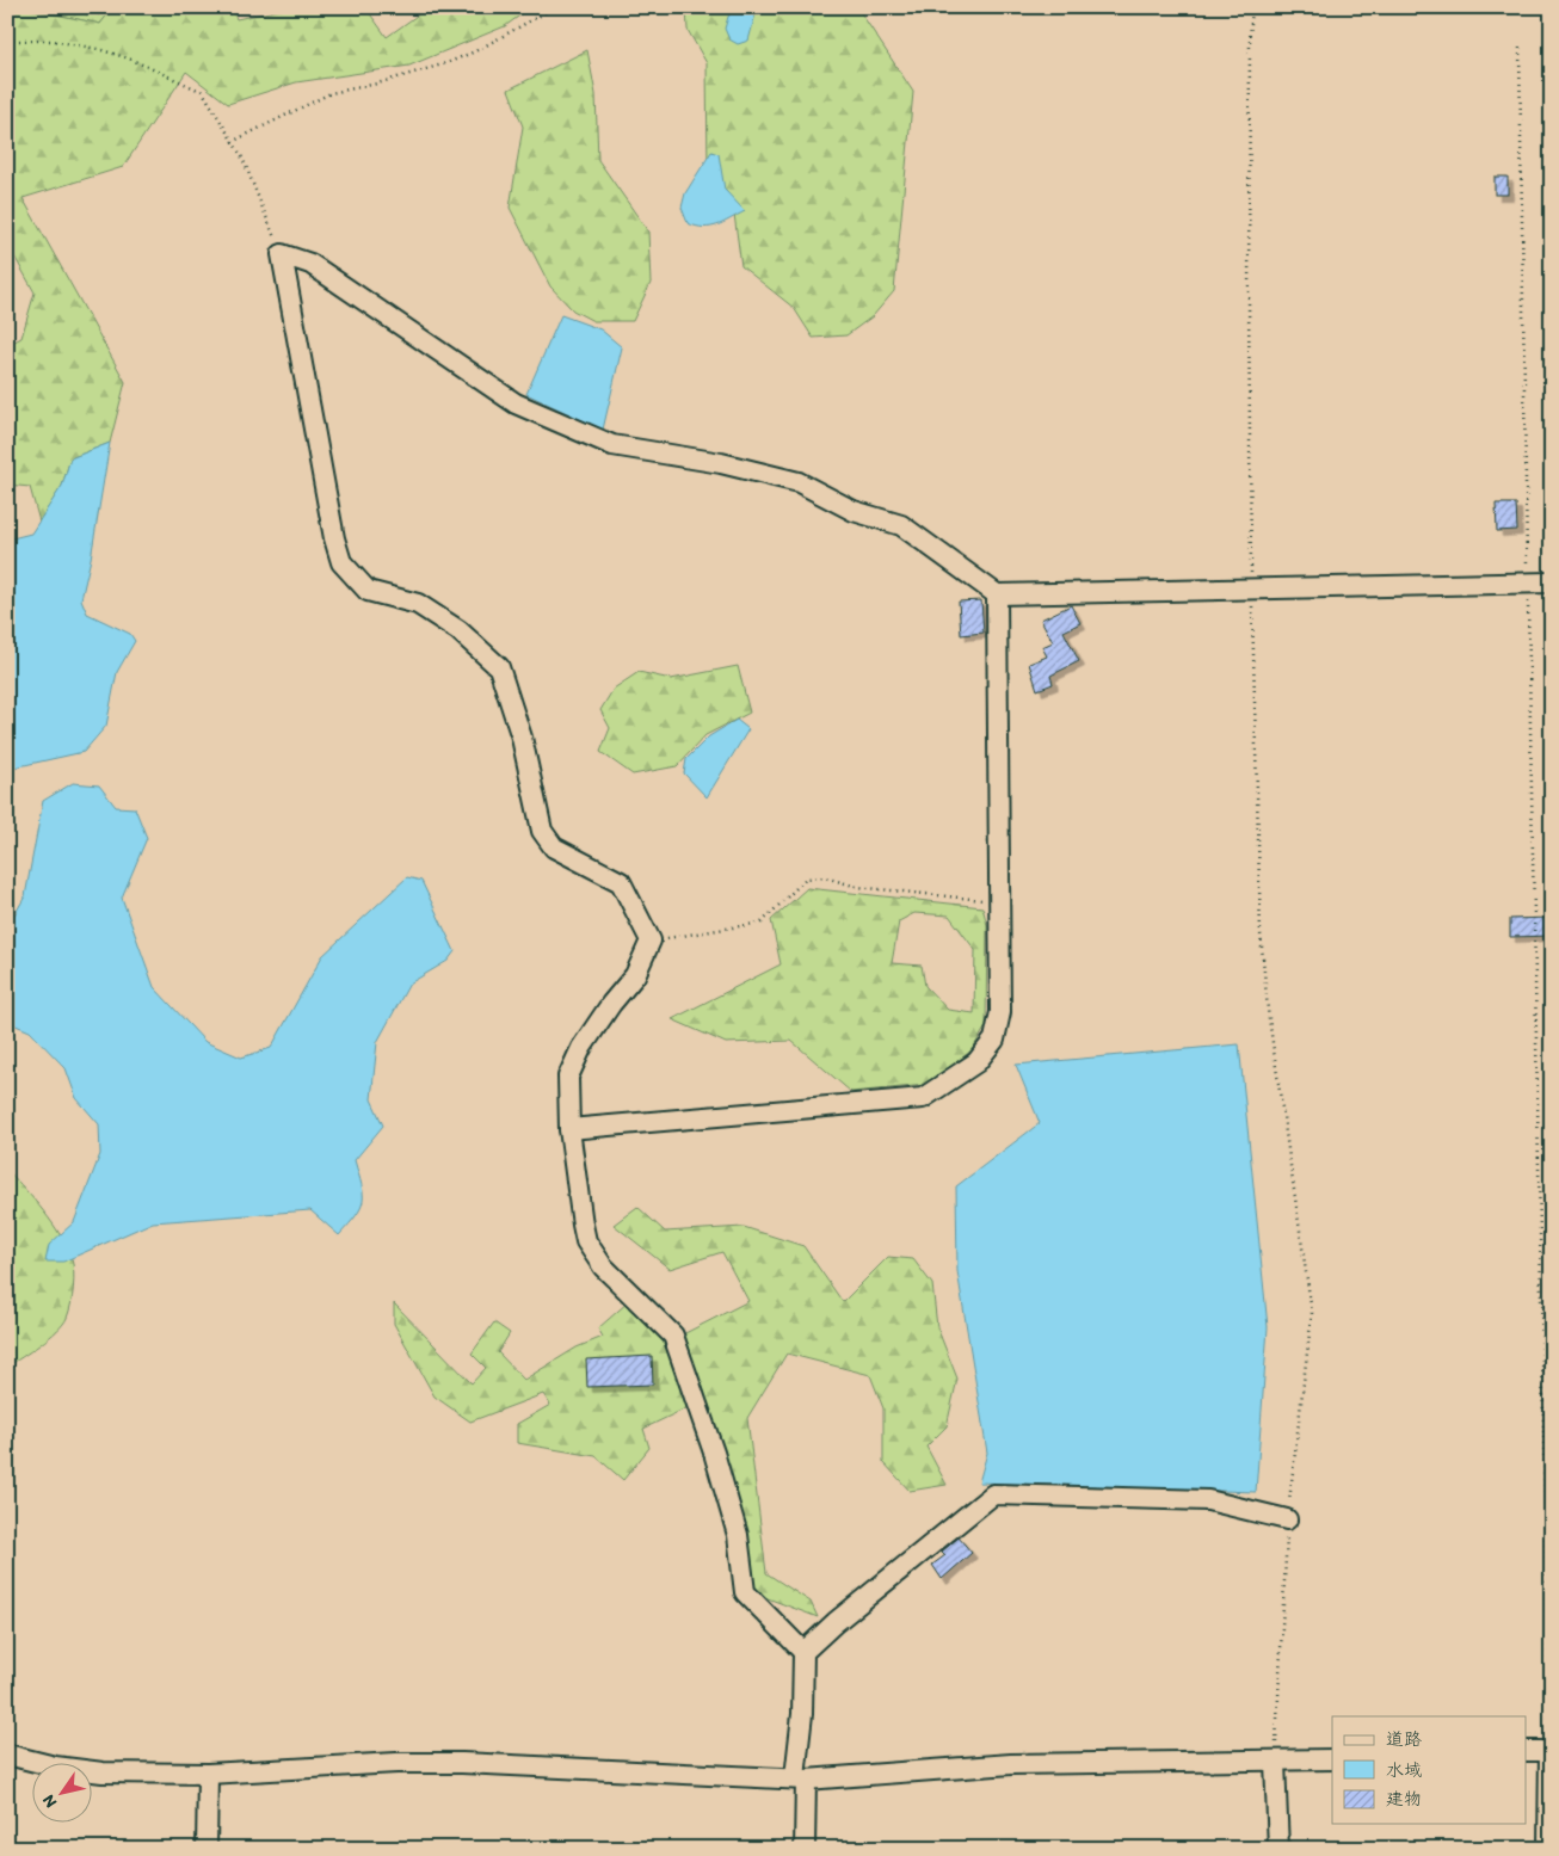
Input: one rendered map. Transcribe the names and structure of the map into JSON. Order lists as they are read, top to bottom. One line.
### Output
{"legend":["道路","水域","建物"],"north":"bottom left"}
